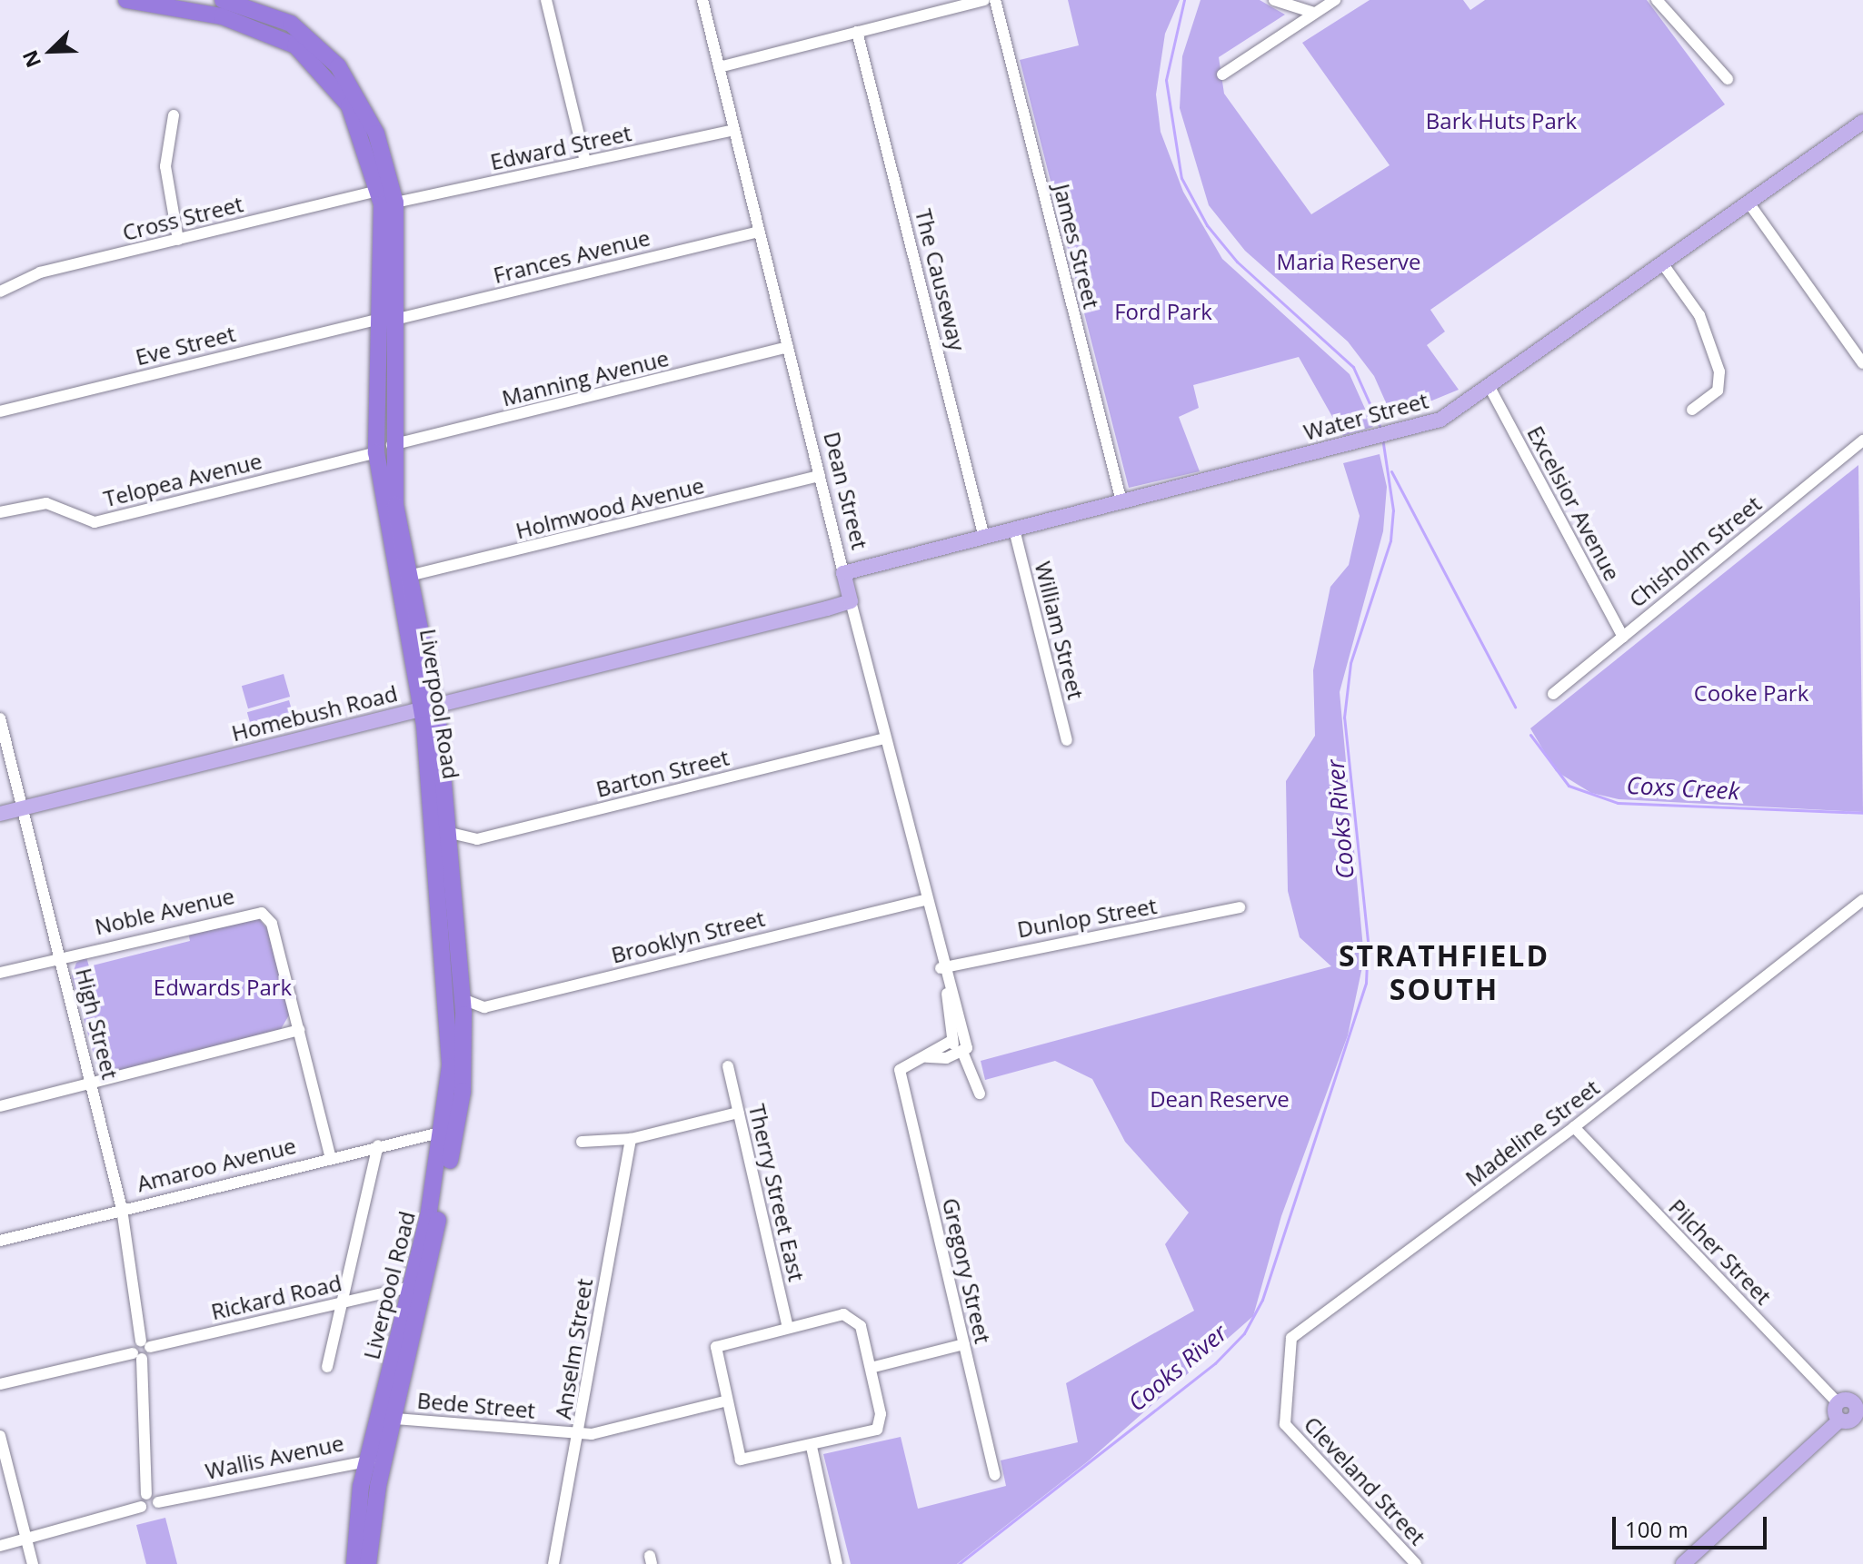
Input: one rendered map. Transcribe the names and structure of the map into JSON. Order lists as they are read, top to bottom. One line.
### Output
{"streets":{"highway":["Liverpool Road"],"main road":["Water Street","Dean Street","Homebush Road"],"street":["Edward Street","Cross Street","James Street","Frances Avenue","The Causeway","Eve Street","Manning Avenue","Telopea Avenue","Excelsior Avenue","Holmwood Avenue","Chisholm Street","William Street","Barton Street","Noble Avenue","Dunlop Street","Brooklyn Street","High Street","Madeline Street","Amaroo Avenue","Therry Street East","Pilcher Street","Gregory Street","Rickard Road","Anselm Street","Bede Street","Wallis Avenue","Cleveland Street"]},"crossings":[["Edward Street","Dean Street"],["Edward Street","Liverpool Road"],["Cross Street","Liverpool Road"],["James Street","Water Street"],["Frances Avenue","Eve Street"],["Frances Avenue","Dean Street"],["Frances Avenue","Liverpool Road"],["The Causeway","Water Street"],["Eve Street","Liverpool Road"],["Manning Avenue","Telopea Avenue"],["Manning Avenue","Dean Street"],["Manning Avenue","Liverpool Road"],["Water Street","Dean Street"],["Water Street","Excelsior Avenue"],["Water Street","William Street"],["Telopea Avenue","Liverpool Road"],["Dean Street","Holmwood Avenue"],["Dean Street","Homebush Road"],["Dean Street","Barton Street"],["Dean Street","Dunlop Street"],["Dean Street","Brooklyn Street"],["Excelsior Avenue","Chisholm Street"],["Holmwood Avenue","Liverpool Road"],["Liverpool Road","Homebush Road"],["Liverpool Road","Barton Street"],["Liverpool Road","Brooklyn Street"],["Liverpool Road","Amaroo Avenue"],["Liverpool Road","Rickard Road"],["Liverpool Road","Bede Street"],["Liverpool Road","Wallis Avenue"],["Homebush Road","High Street"],["Noble Avenue","High Street"],["Noble Avenue","Amaroo Avenue"],["High Street","Amaroo Avenue"],["High Street","Rickard Road"],["Madeline Street","Pilcher Street"],["Madeline Street","Cleveland Street"],["Anselm Street","Bede Street"]],"districts":["STRATHFIELD SOUTH"],"water":["Coxs Creek","Cooks River"],"parks":["Bark Huts Park","Maria Reserve","Ford Park","Cooke Park","Edwards Park","Dean Reserve"],"scale_bar":"100 m","north":"bottom left"}
